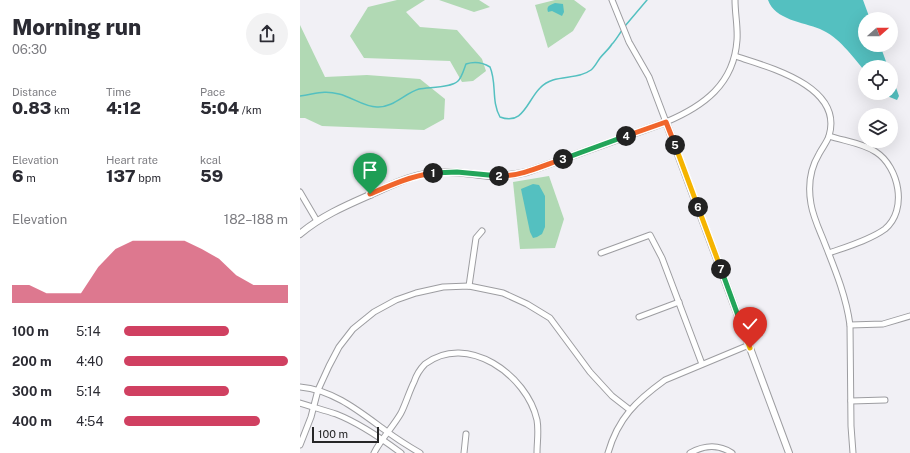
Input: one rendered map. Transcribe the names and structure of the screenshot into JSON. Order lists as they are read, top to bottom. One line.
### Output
{"scale_bar":"100 m","north":"right","page":{"heading":["Morning run","06:30"],"stats":[["Distance","0.83 km"],["Time","4:12"],["Pace","5:04 /km"],["Elevation","6 m"],["Heart rate","137 bpm"],["kcal","59"]],"pins":["4","5","3","1","2","6","7"],"chart":["Elevation","182–188 m"],"list":[{"name":"100 m","note":"5:14"},{"name":"200 m","note":"4:40"},{"name":"300 m","note":"5:14"},{"name":"400 m","note":"4:54"}],"scale":"100 m"}}
